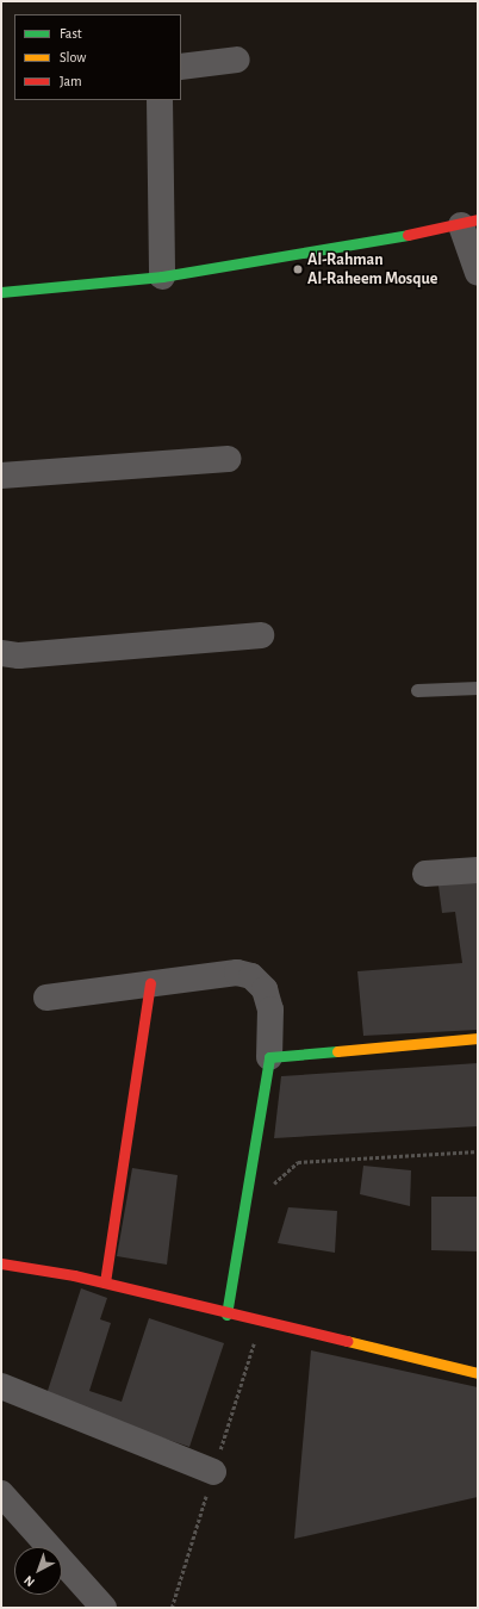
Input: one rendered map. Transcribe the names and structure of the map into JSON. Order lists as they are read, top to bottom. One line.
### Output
{"places":["Al-Rahman Al-Raheem Mosque"],"legend":["Fast","Slow","Jam"],"north":"bottom left"}
